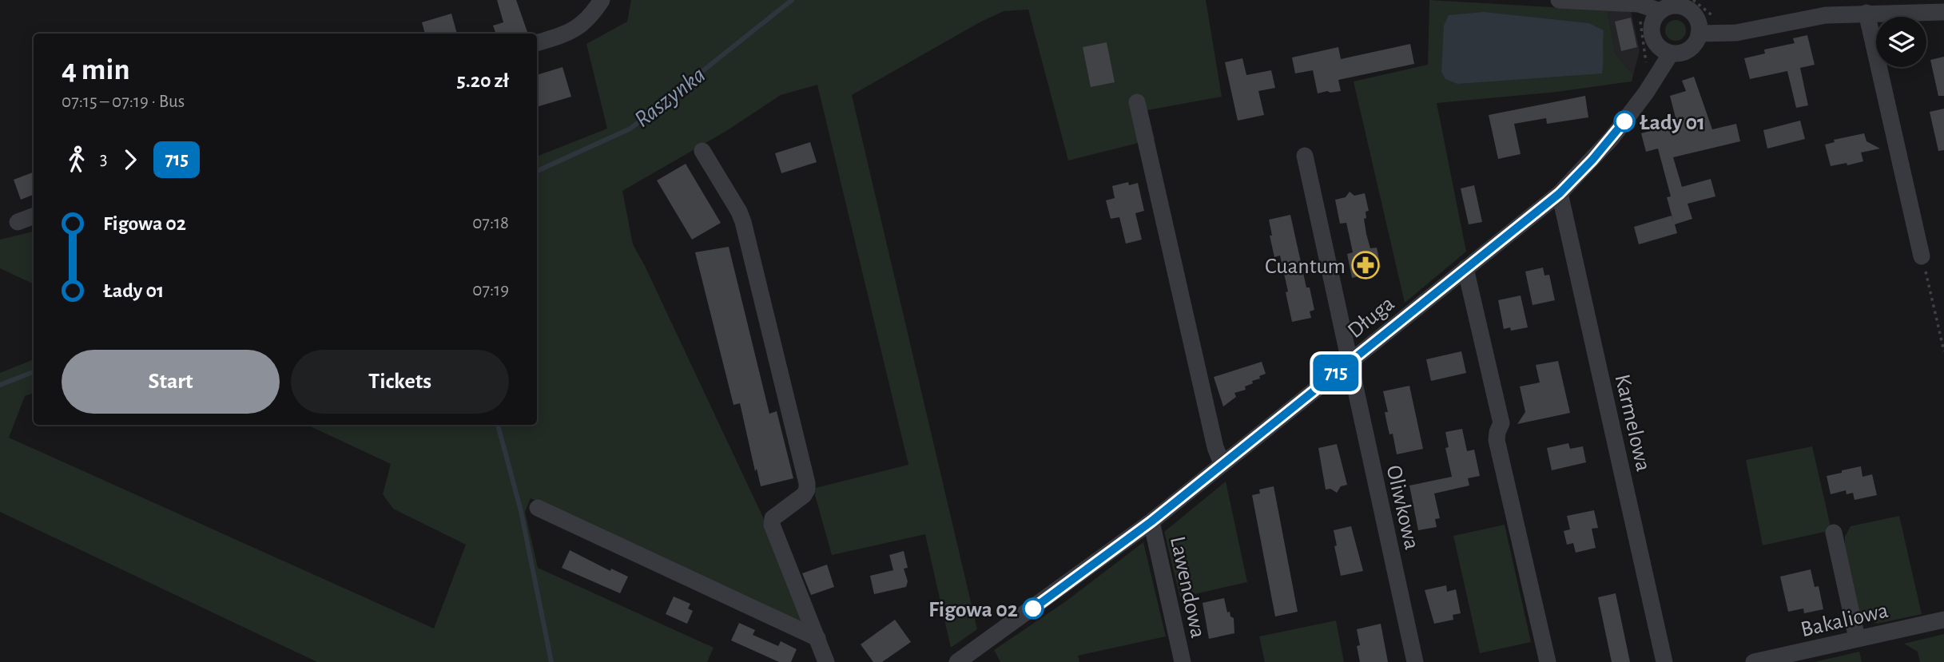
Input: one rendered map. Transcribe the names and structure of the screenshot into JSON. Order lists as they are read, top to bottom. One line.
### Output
{"streets":{"street":["Długa","Karmelowa","Oliwkowa","Lawendowa","Bakaliowa"]},"crossings":[["Długa","Karmelowa"],["Długa","Oliwkowa"],["Długa","Lawendowa"]],"water":["Raszynka"],"places":{"other":["Łady 01","Figowa 02"],"pharmacy":["Cuantum"]},"lines":["bus line 715"],"page":{"on_map":"715","heading":["4 min","07:15 – 07:19 · Bus","5.20 zł"],"legs":["3","715"],"list":[{"name":"Figowa 02","value":"07:18"},{"name":"Łady 01","value":"07:19"}],"buttons":["Start","Tickets"]}}
